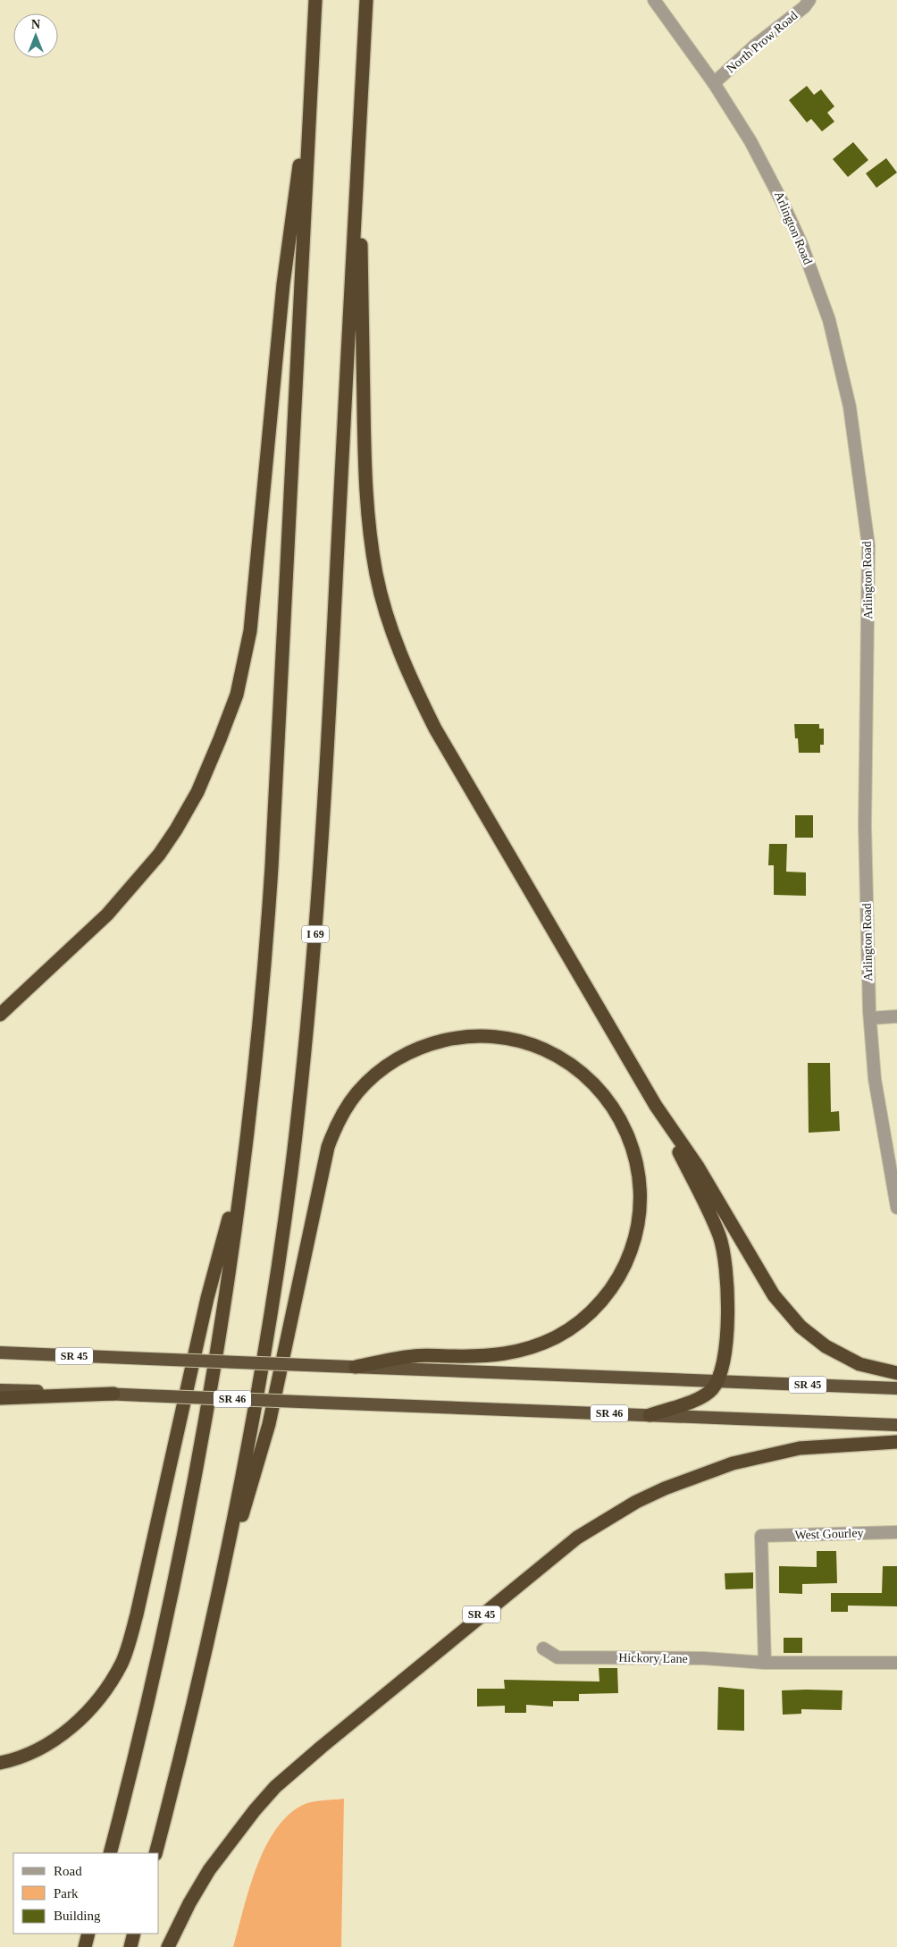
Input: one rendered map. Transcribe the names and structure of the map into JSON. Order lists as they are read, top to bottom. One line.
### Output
{"streets":{"highway":["I 69","SR 45","SR 46"],"street":["North Prow Road","Arlington Road","West Gourley","Hickory Lane"]},"crossings":[["North Prow Road","Arlington Road"],["West Gourley","Hickory Lane"]],"legend":["Road","Park","Building"],"north":"top"}
